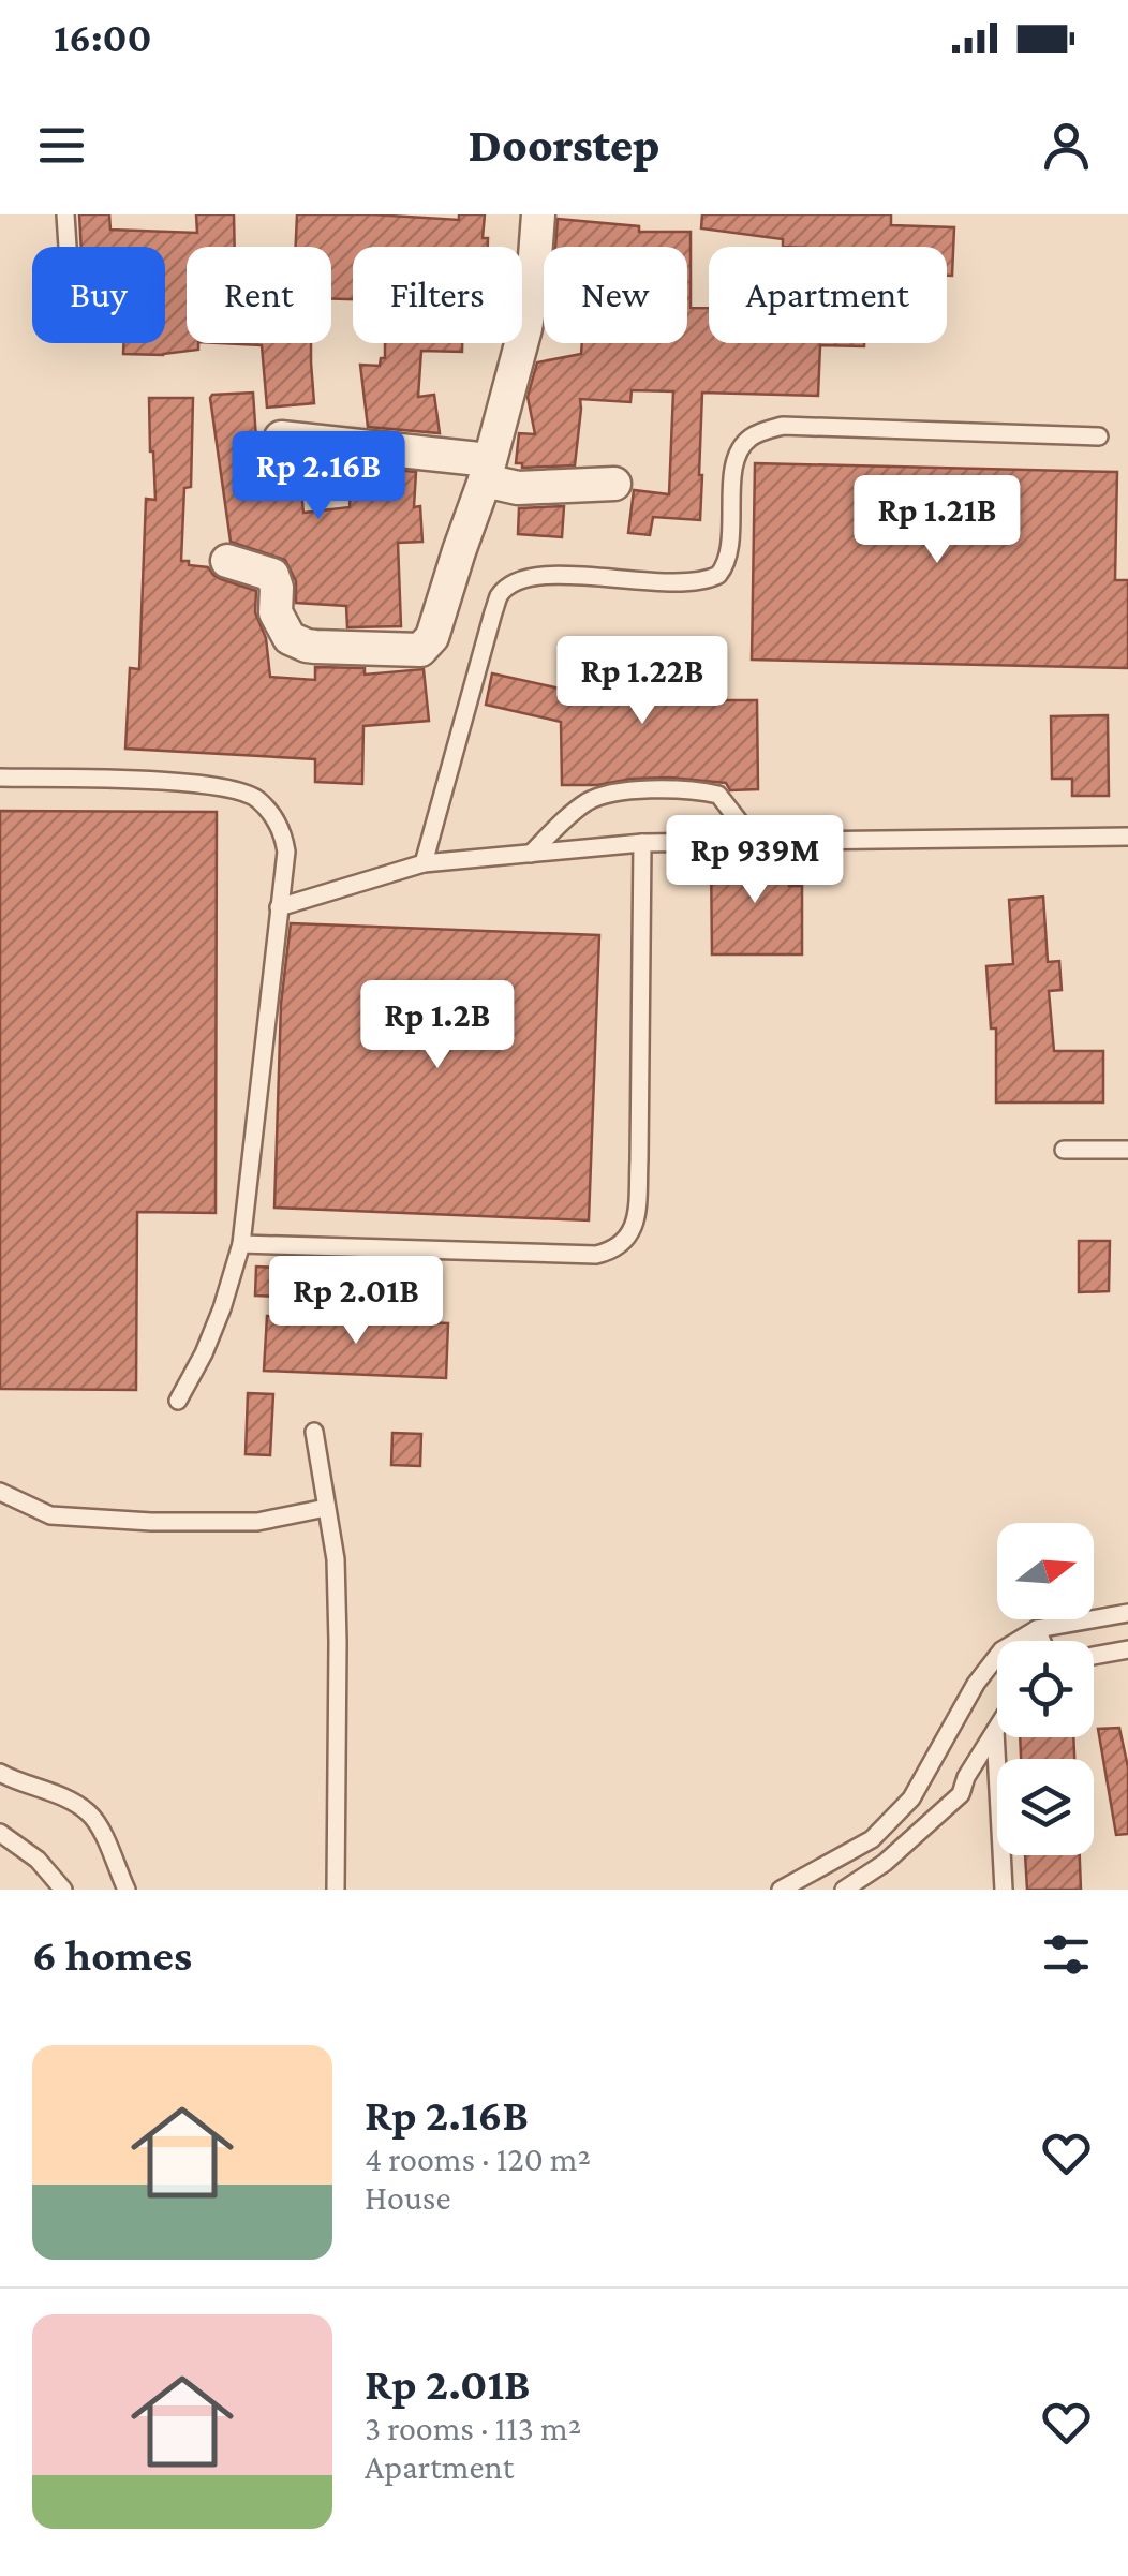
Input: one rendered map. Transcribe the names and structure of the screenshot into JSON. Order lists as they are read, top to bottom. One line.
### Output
{"north":"right","page":{"status":"16:00","header":"Doorstep","chip":["Buy","Rent","Filters","New","Apartment"],"price":["Rp 2.16B","Rp 1.21B","Rp 1.22B","Rp 939M","Rp 1.2B","Rp 2.01B"],"heading":"6 homes","list":[{"name":"Rp 2.16B","note":"4 rooms · 120 m² · House"},{"name":"Rp 2.01B","note":"3 rooms · 113 m² · Apartment"}]}}
